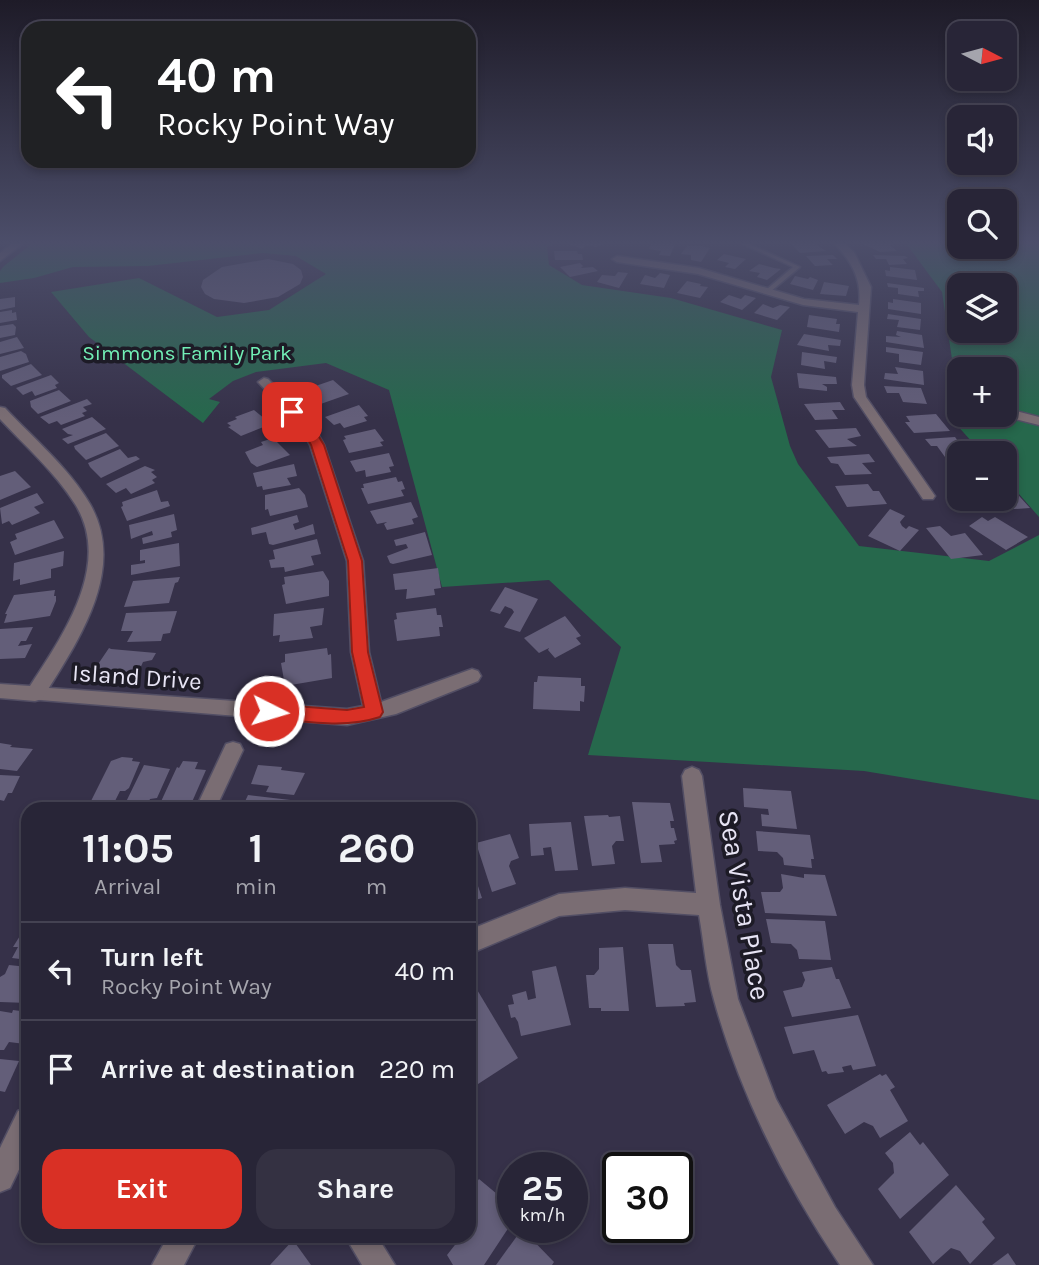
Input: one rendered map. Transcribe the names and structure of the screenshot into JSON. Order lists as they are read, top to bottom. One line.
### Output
{"streets":{"street":["Island Drive","Sea Vista Place"]},"parks":["Simmons Family Park"],"north":"right","page":{"map_buttons":["+","−"],"turn":["40 m","Rocky Point Way"],"eta":["11:05","Arrival","1","min","260","m"],"list":[{"name":"Turn left","note":"Rocky Point Way","value":"40 m"},{"name":"Arrive at destination","value":"220 m"}],"buttons":["Exit","Share"],"speed":"25 km/h","limit":"30"}}
